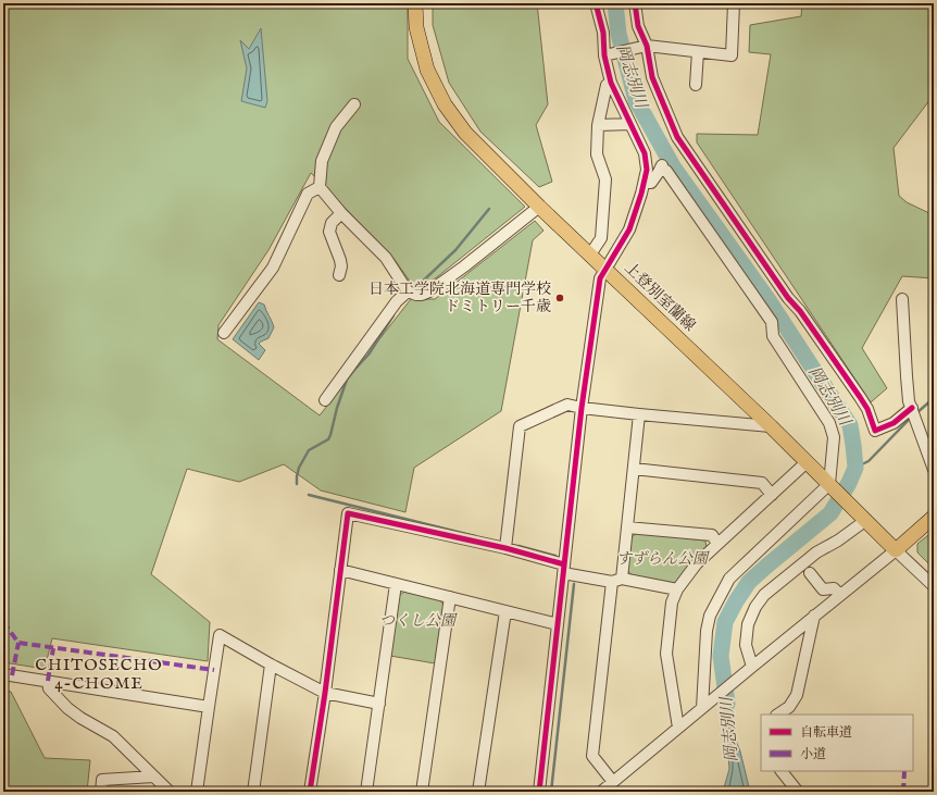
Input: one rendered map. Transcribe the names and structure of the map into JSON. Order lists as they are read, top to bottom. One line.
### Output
{"streets":{"main road":["上登別室蘭線"]},"districts":["CHITOSECHO 4-CHOME"],"water":["岡志別川"],"parks":["すずらん公園","つくし公園"],"places":["日本工学院北海道専門学校 ドミトリー千歳"],"legend":["自転車道","小道"]}
